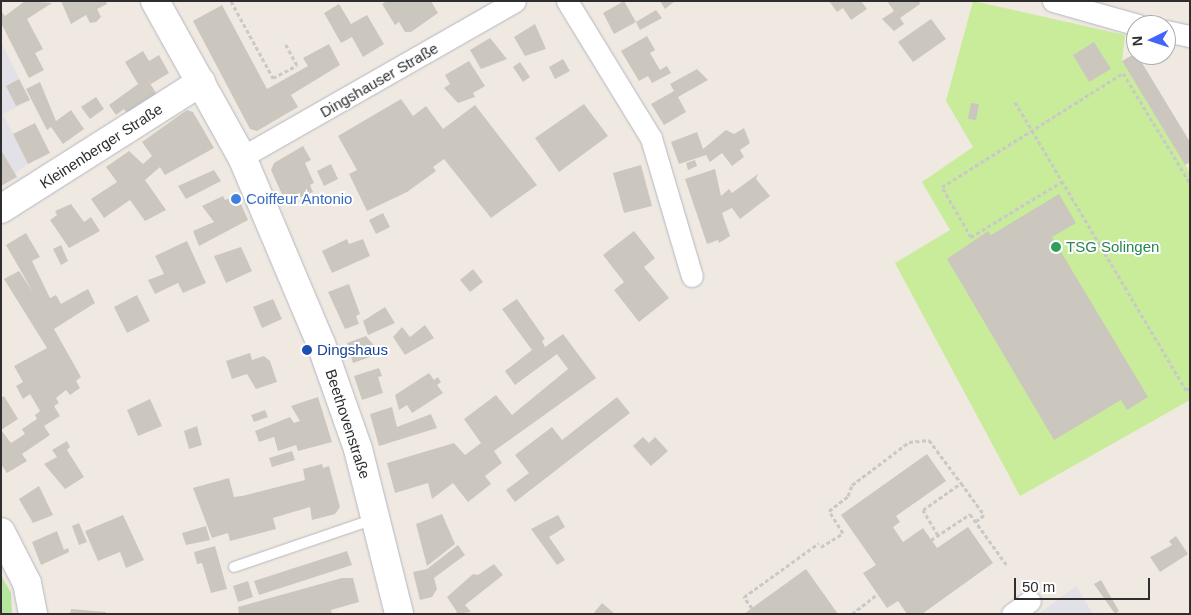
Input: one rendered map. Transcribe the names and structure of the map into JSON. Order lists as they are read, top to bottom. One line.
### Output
{"streets":{"main road":["Kleinenberger Straße","Beethovenstraße"],"street":["Dingshauser Straße"]},"crossings":[["Dingshauser Straße","Beethovenstraße"],["Kleinenberger Straße","Beethovenstraße"]],"places":["Coiffeur Antonio","TSG Solingen","Dingshaus"],"scale_bar":"50 m","north":"left"}
